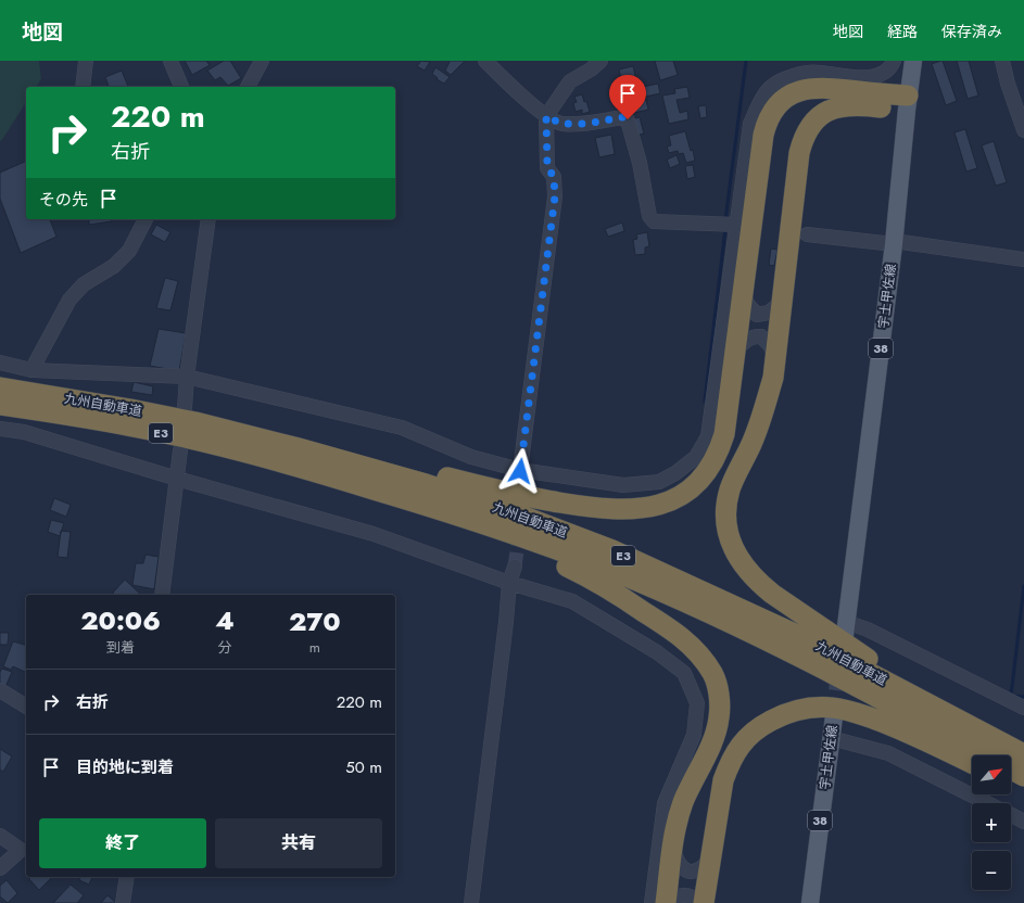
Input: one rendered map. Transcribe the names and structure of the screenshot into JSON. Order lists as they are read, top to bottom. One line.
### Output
{"streets":{"highway":["九州自動車道","E3"],"main road":["宇土甲佐線","38"]},"north":"top right","page":{"header":"地図","nav":["地図","経路","保存済み"],"turn":["220 m","右折"],"then":"その先","eta":["20:06","到着","4","分","270","m"],"list":[{"name":"右折","value":"220 m"},{"name":"目的地に到着","value":"50 m"}],"map_buttons":["+","−"],"buttons":["終了","共有"]}}
